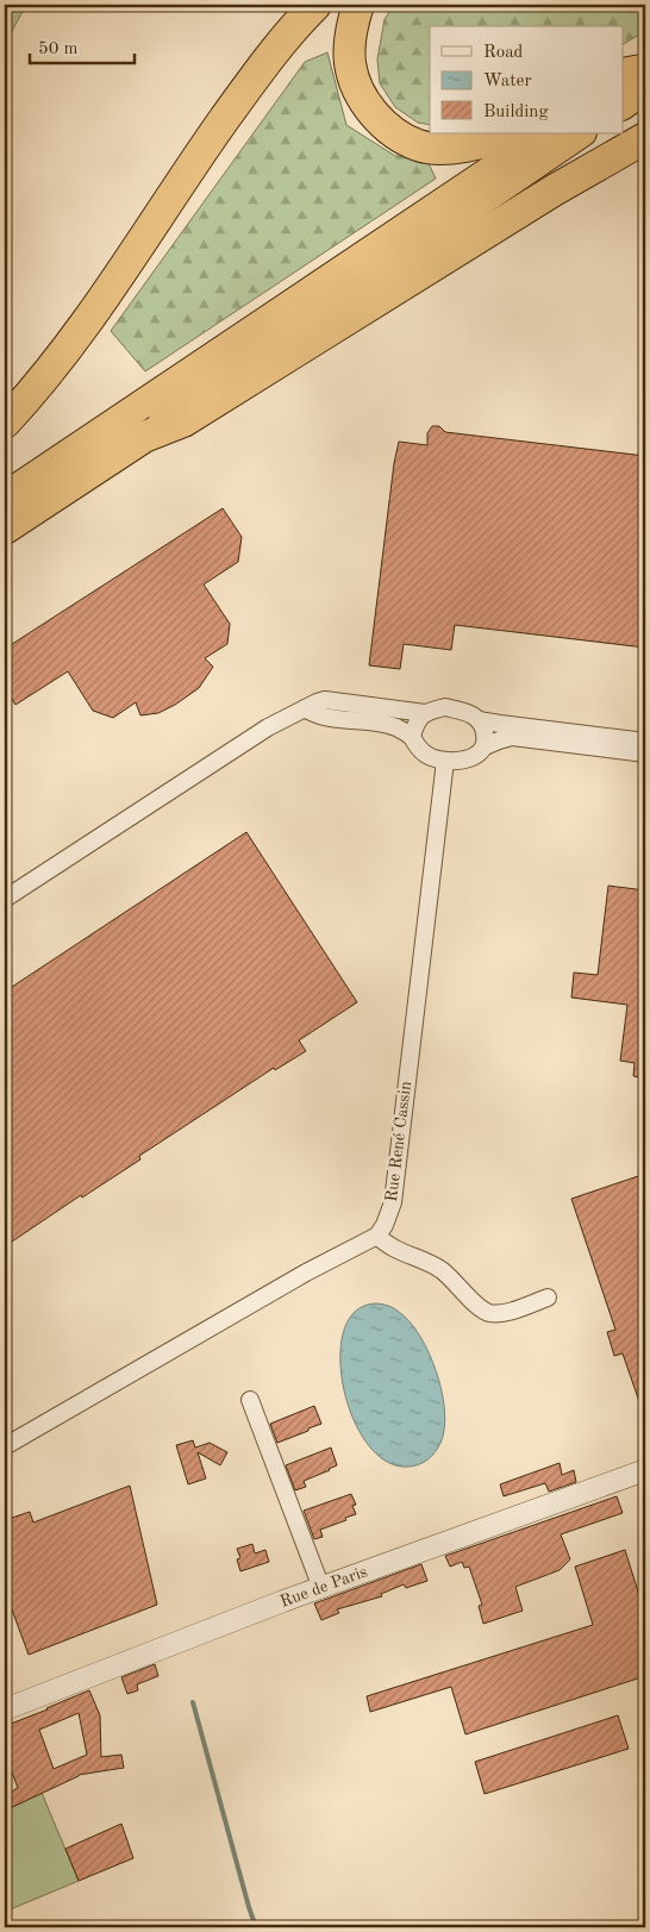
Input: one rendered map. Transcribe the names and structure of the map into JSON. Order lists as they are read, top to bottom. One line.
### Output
{"streets":{"street":["Rue René Cassin","Rue de Paris"]},"legend":["Road","Water","Building"],"scale_bar":"50 m"}
